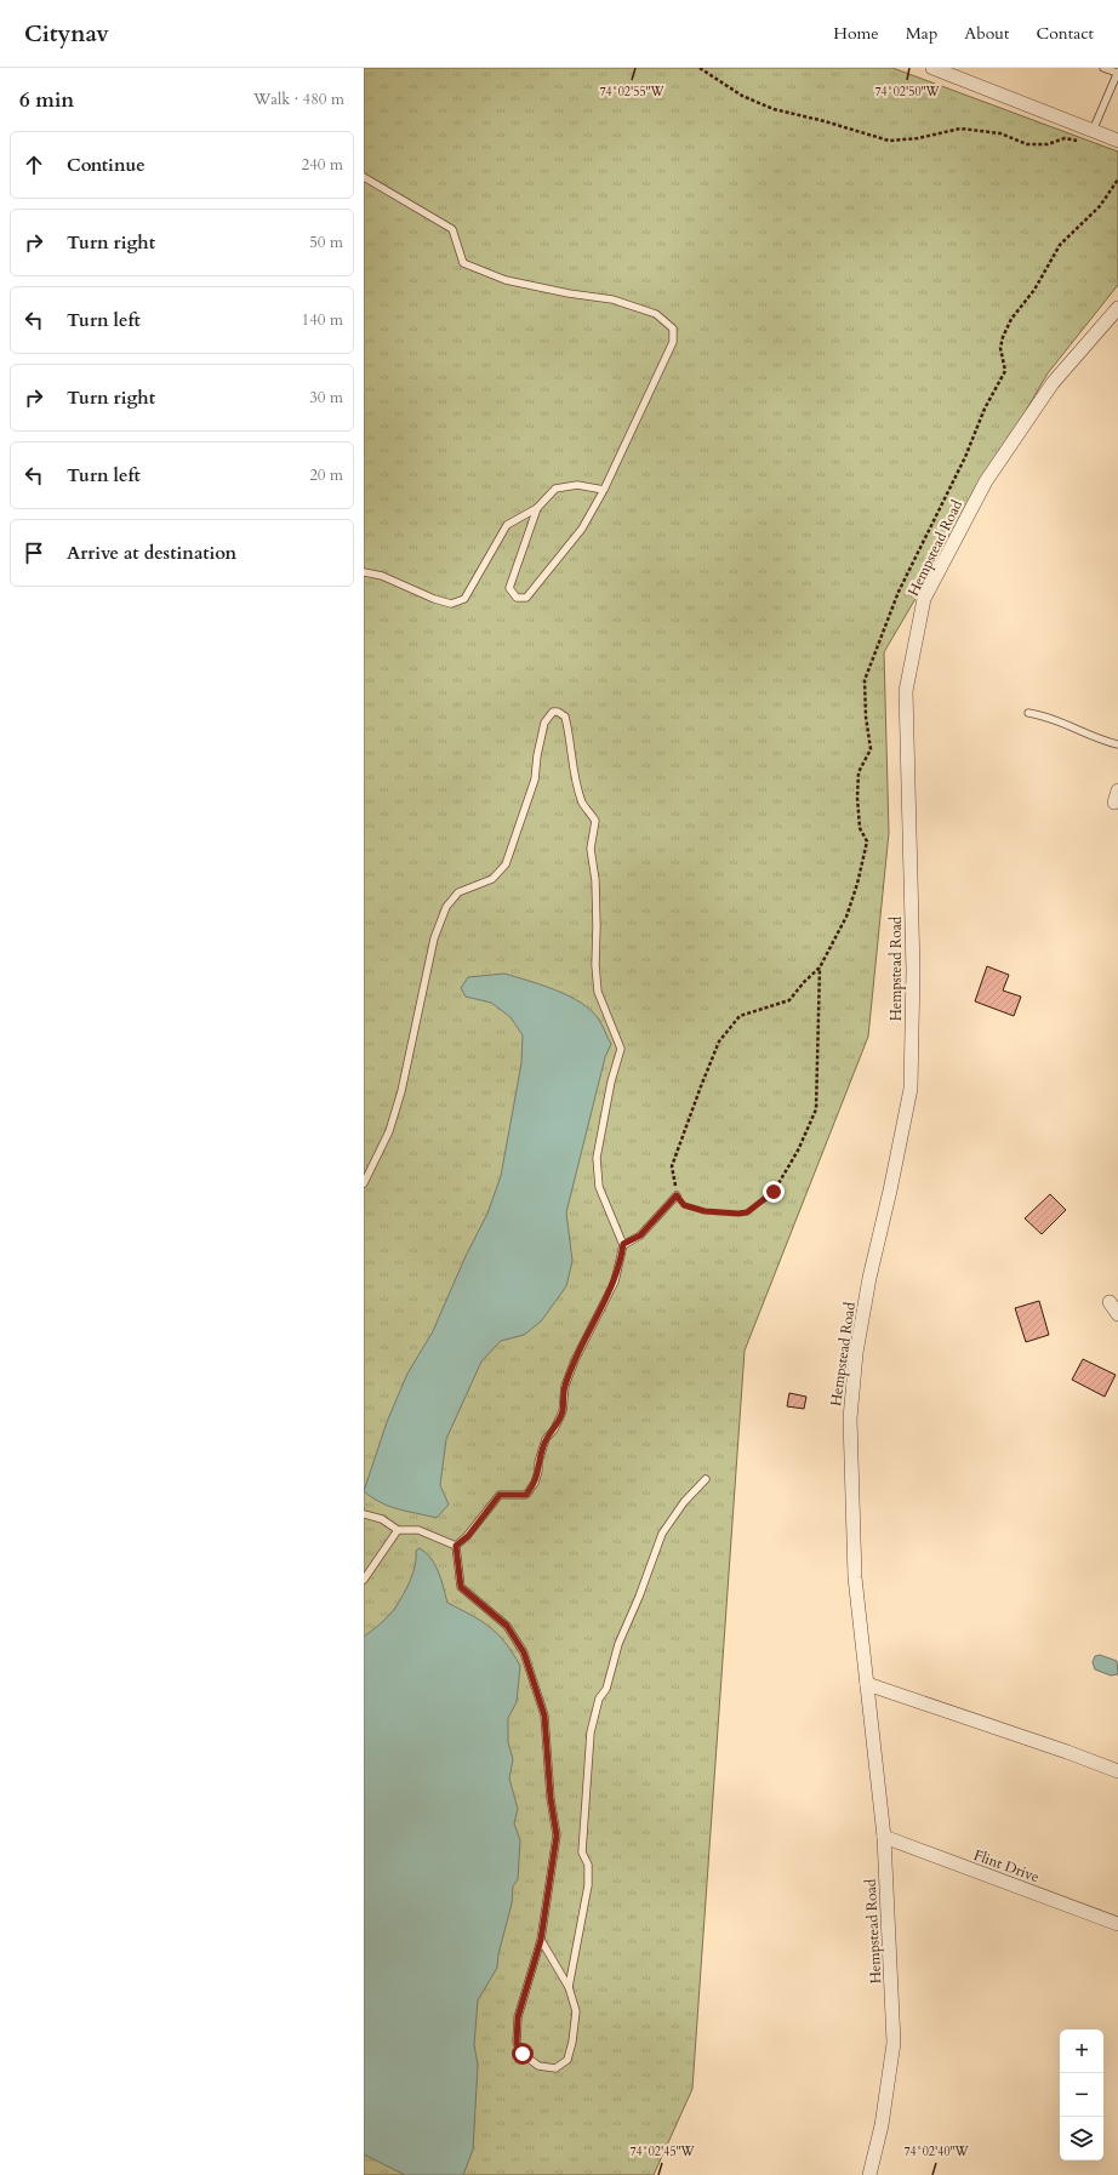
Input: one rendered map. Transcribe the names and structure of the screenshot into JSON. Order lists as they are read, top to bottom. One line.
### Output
{"streets":{"street":["Hempstead Road","Flint Drive"]},"crossings":[["Hempstead Road","Flint Drive"]],"page":{"header":"Citynav","nav":["Home","Map","About","Contact"],"heading":["6 min","Walk · 480 m"],"list":[["Continue","240 m"],["Turn right","50 m"],["Turn left","140 m"],["Turn right","30 m"],["Turn left","20 m"],"Arrive at destination"],"map_buttons":["+","−"]},"coordinates":["74°02'50\"W","74°02'55\"W","74°02'45\"W","74°02'40\"W"]}
